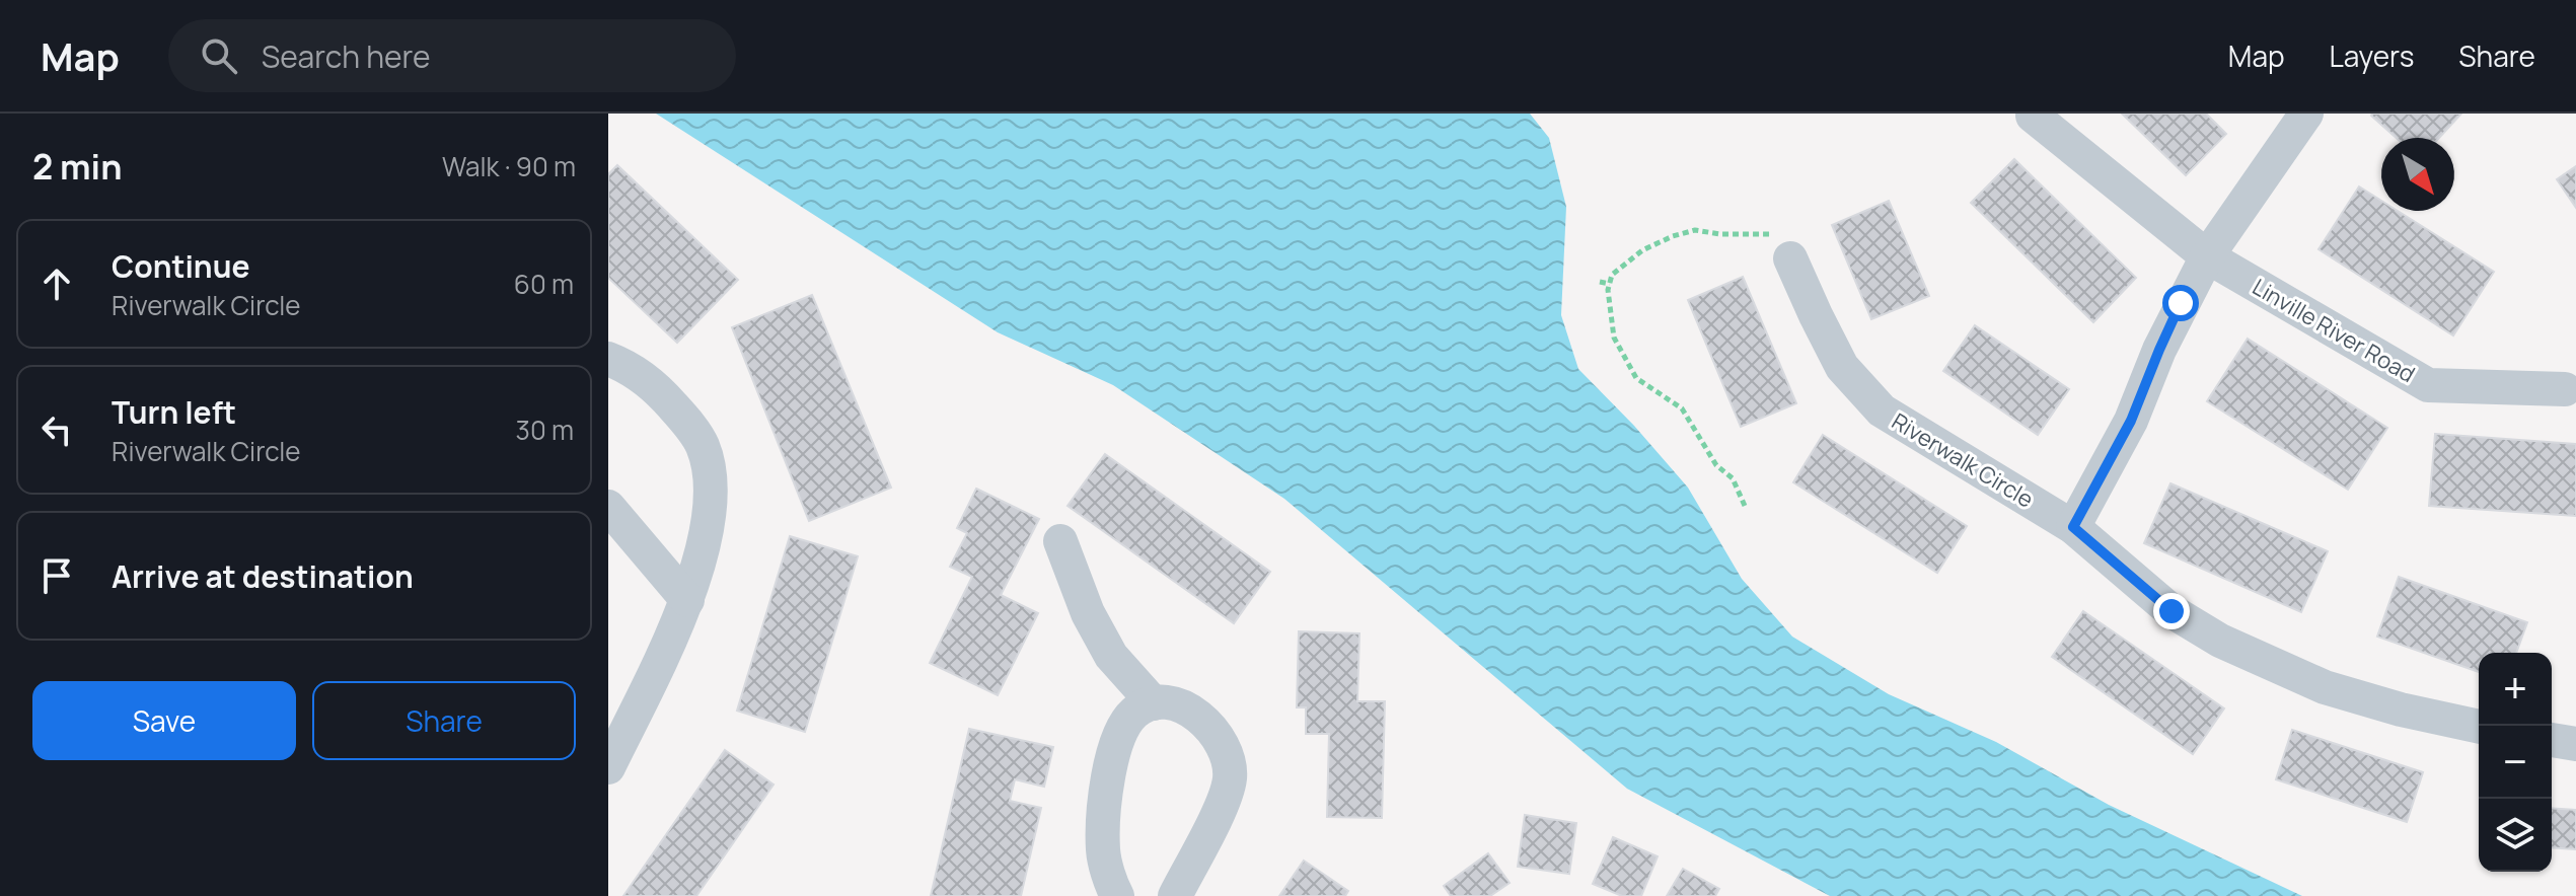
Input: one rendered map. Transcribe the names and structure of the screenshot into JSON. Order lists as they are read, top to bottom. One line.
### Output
{"streets":{"street":["Linville River Road","Riverwalk Circle"]},"north":"bottom right","page":{"header":"Map","search":"Search here","nav":["Map","Layers","Share"],"heading":["2 min","Walk · 90 m"],"list":[["Continue","Riverwalk Circle","60 m"],["Turn left","Riverwalk Circle","30 m"],"Arrive at destination"],"map_buttons":["+","−"],"buttons":["Save","Share"]}}
